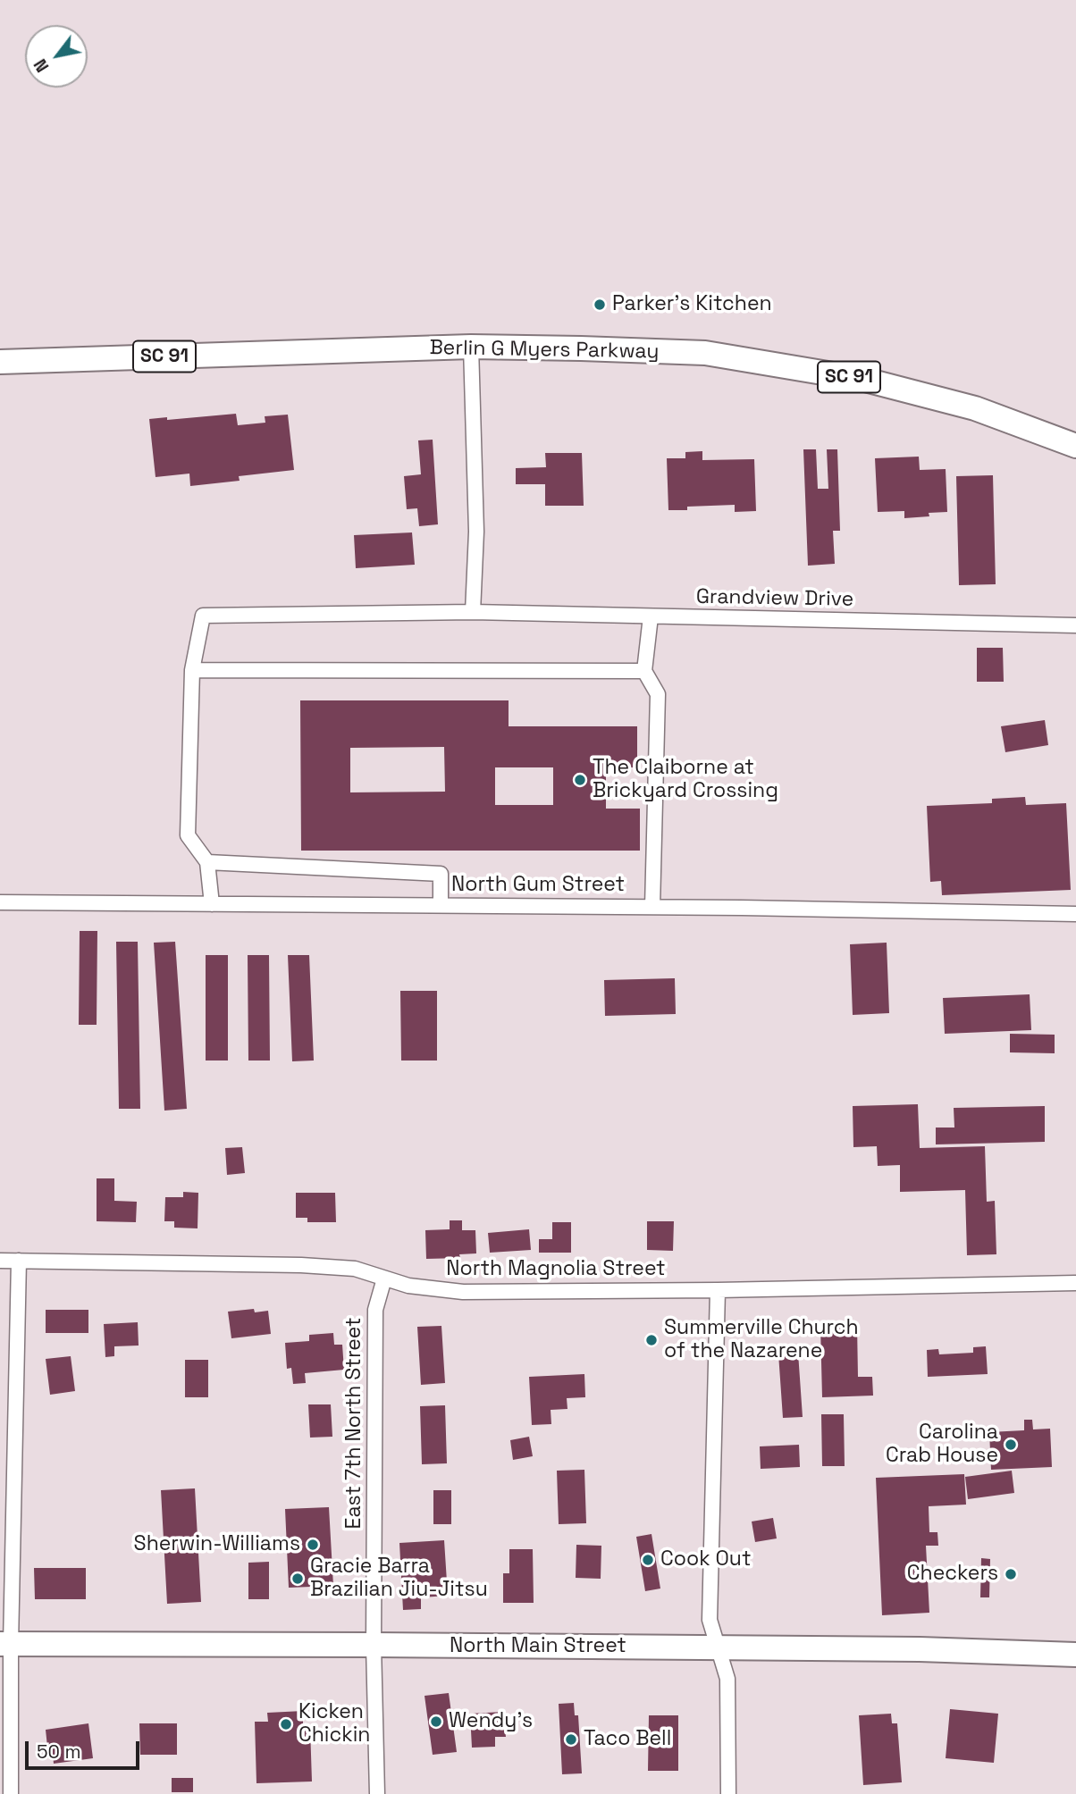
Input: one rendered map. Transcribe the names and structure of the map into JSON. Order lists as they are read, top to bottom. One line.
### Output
{"streets":{"main road":["Berlin G Myers Parkway","SC 91","North Main Street"],"street":["Grandview Drive","North Gum Street","North Magnolia Street","East 7th North Street"]},"crossings":[["North Magnolia Street","East 7th North Street"],["East 7th North Street","North Main Street"]],"places":["Parker's Kitchen","The Claiborne at Brickyard Crossing","Summerville Church of the Nazarene","Carolina Crab House","Sherwin-Williams","Cook Out","Checkers","Gracie Barra Brazilian Jiu-Jitsu","Wendy's","Kicken Chickin","Taco Bell"],"scale_bar":"50 m","north":"bottom left"}
